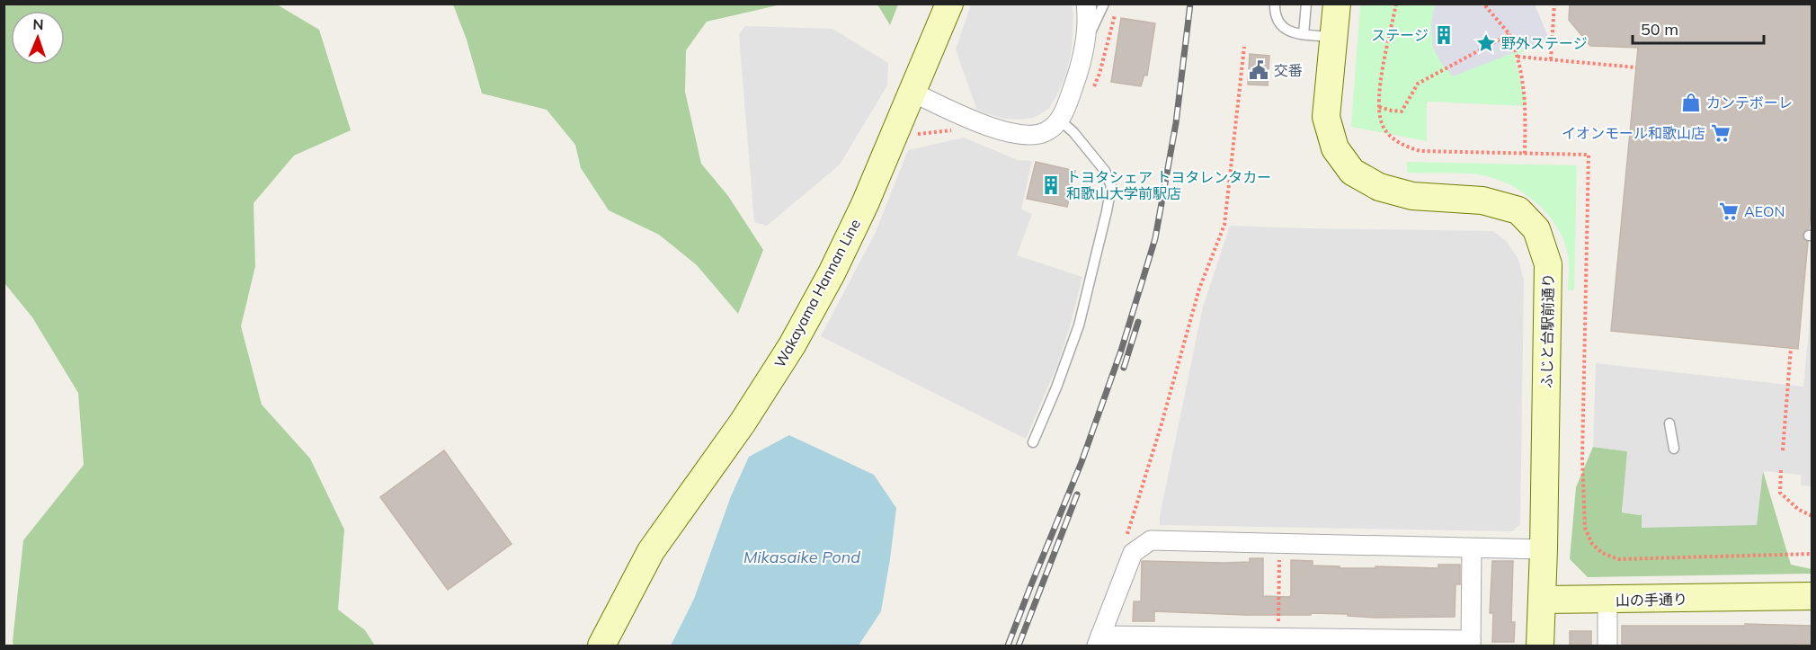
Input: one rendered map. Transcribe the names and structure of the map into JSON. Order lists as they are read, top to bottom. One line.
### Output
{"streets":{"street":["Wakayama Hannan Line","ふじと台駅前通り","山の手通り"]},"water":["Mikasaike Pond"],"places":{"building":["ステージ","トヨタシェア トヨタレンタカー 和歌山大学前駅店"],"place":["野外ステージ"],"public building":["交番"],"shop":["カンテボーレ"],"supermarket":["イオンモール和歌山店","AEON"]},"scale_bar":"50 m","north":"top"}
